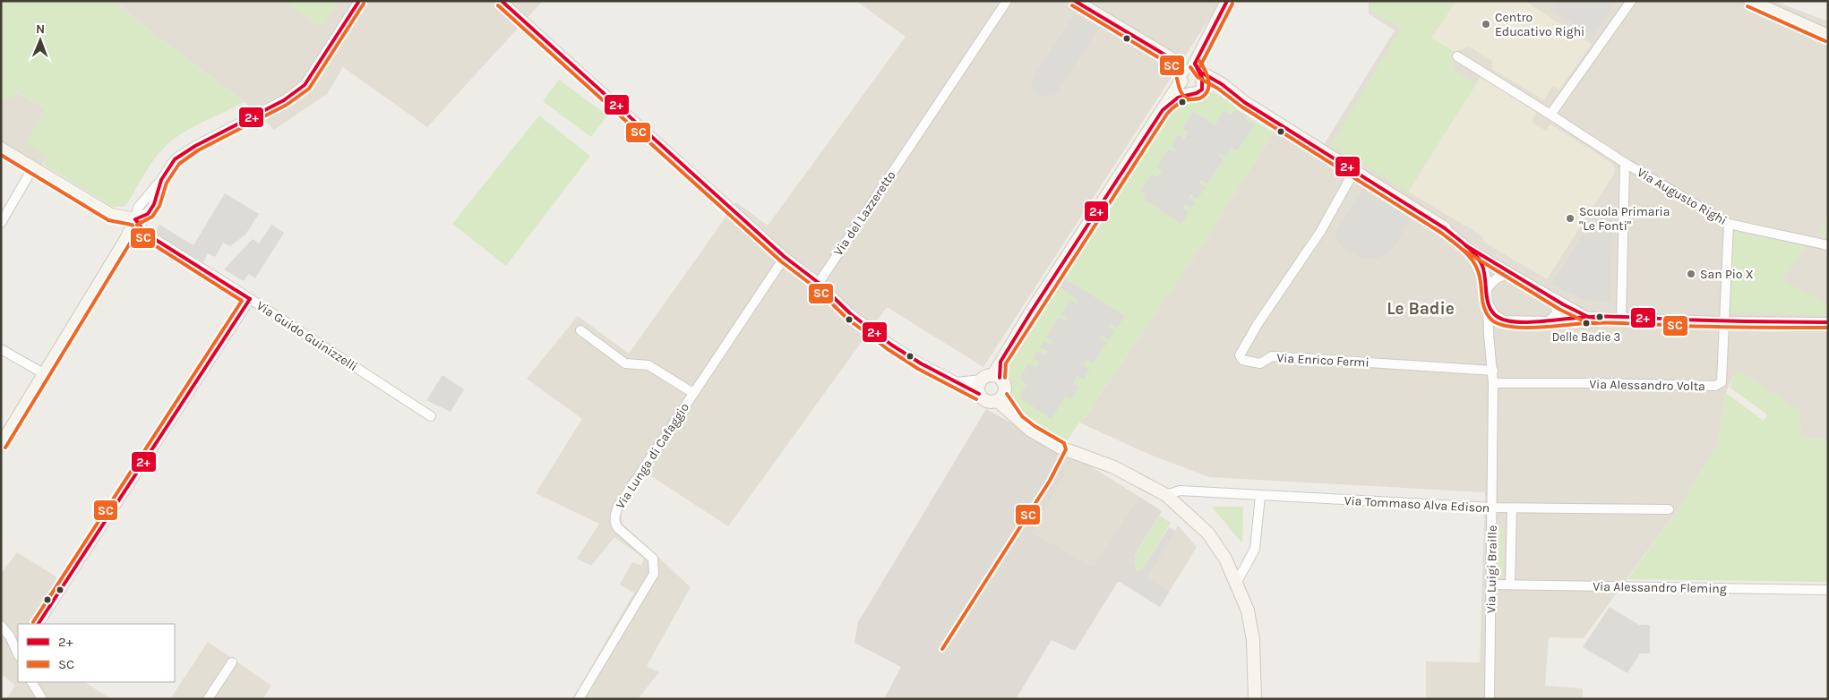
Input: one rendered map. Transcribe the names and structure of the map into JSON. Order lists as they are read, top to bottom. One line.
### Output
{"streets":{"street":["Via Augusto Righi","Via del Lazzeretto","Via Guido Guinizzelli","Via Enrico Fermi","Via Alessandro Volta","Via Lunga di Cafaggio","Via Tommaso Alva Edison","Via Luigi Braille","Via Alessandro Fleming"]},"crossings":[["Via Augusto Righi","Via Alessandro Volta"],["Via Enrico Fermi","Via Luigi Braille"],["Via Alessandro Volta","Via Luigi Braille"],["Via Tommaso Alva Edison","Via Luigi Braille"],["Via Luigi Braille","Via Alessandro Fleming"]],"districts":["Le Badie"],"places":["Centro Educativo Righi","Scuola Primaria \"Le Fonti\"","San Pio X","Delle Badie 3"],"lines":["transit line 2+","transit line SC"],"legend":["2+","SC"],"north":"top"}
